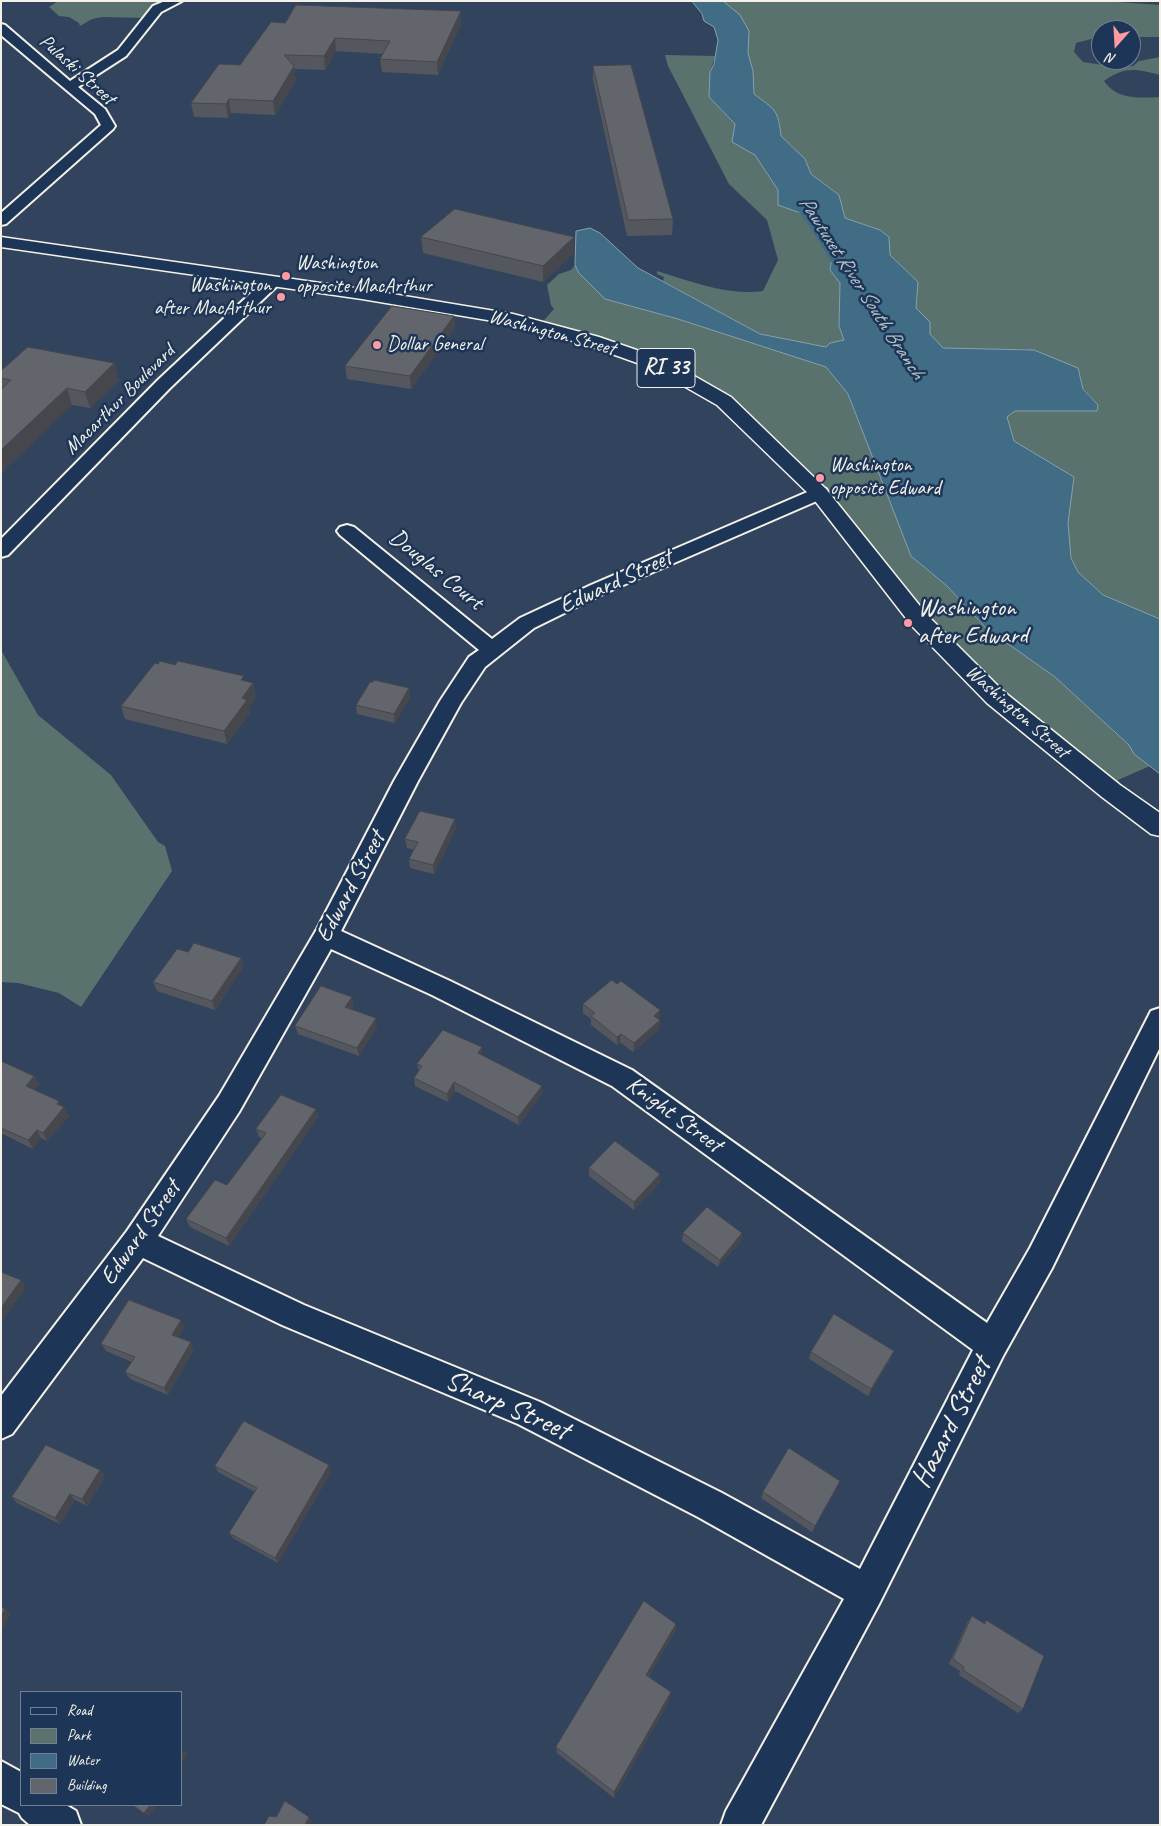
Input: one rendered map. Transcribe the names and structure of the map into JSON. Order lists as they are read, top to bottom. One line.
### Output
{"streets":{"main road":["Washington Street","RI 33"],"street":["Pulaski Street","Macarthur Boulevard","Douglas Court","Edward Street","Knight Street","Sharp Street","Hazard Street"]},"crossings":[["Washington Street","Macarthur Boulevard"],["Washington Street","Edward Street"],["Douglas Court","Edward Street"],["Edward Street","Knight Street"],["Edward Street","Sharp Street"],["Knight Street","Hazard Street"],["Sharp Street","Hazard Street"]],"water":["Pawtuxet River South Branch"],"places":["Washington opposite MacArthur","Washington after MacArthur","Dollar General","Washington opposite Edward","Washington after Edward"],"legend":["Road","Park","Water","Building"],"north":"bottom"}
